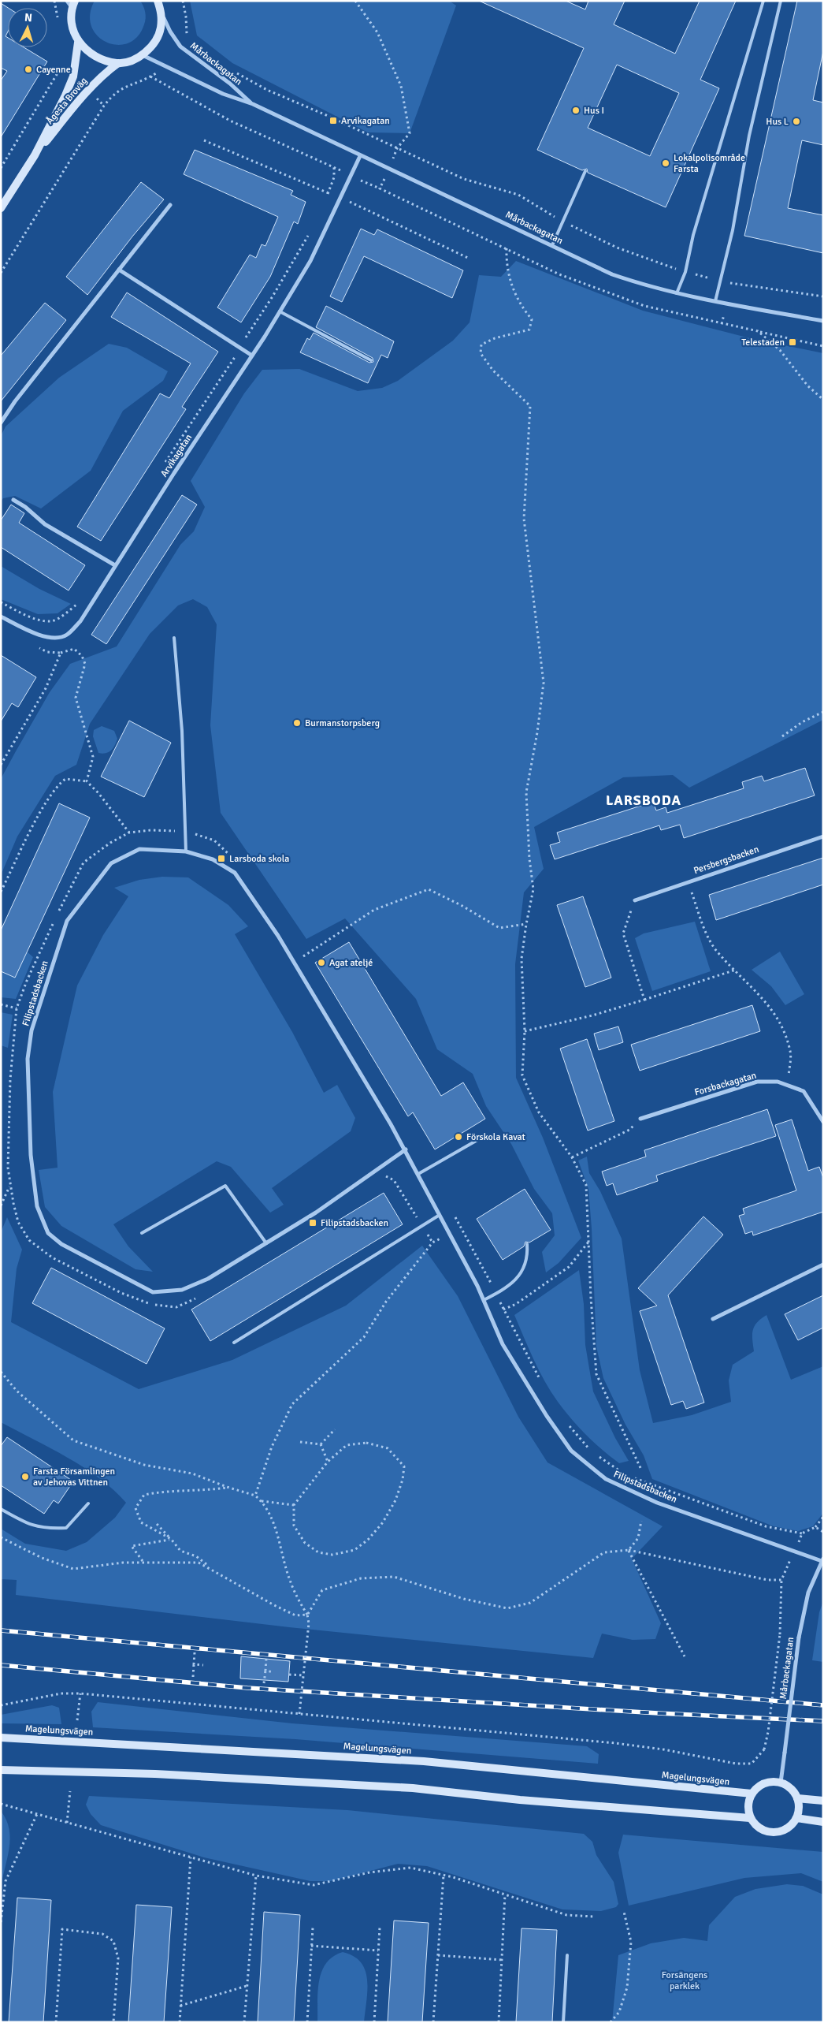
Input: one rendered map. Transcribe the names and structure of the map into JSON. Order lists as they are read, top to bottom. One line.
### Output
{"streets":{"main road":["Ågesta Broväg","Magelungsvägen"],"street":["Mårbackagatan","Arvikagatan","Persbergsbacken","Filipstadsbacken","Forsbackagatan"]},"crossings":[["Mårbackagatan","Ågesta Broväg"],["Mårbackagatan","Arvikagatan"],["Mårbackagatan","Filipstadsbacken"],["Mårbackagatan","Magelungsvägen"]],"districts":["LARSBODA"],"parks":["Forsängens parklek"],"places":{"other":["Cayenne","Hus I","Hus L","Lokalpolisområde Farsta","Burmanstorpsberg","Agat ateljé","Förskola Kavat","Farsta Församlingen av Jehovas Vittnen"],"transit":["Arvikagatan","Telestaden","Larsboda skola","Filipstadsbacken"]},"north":"top"}
